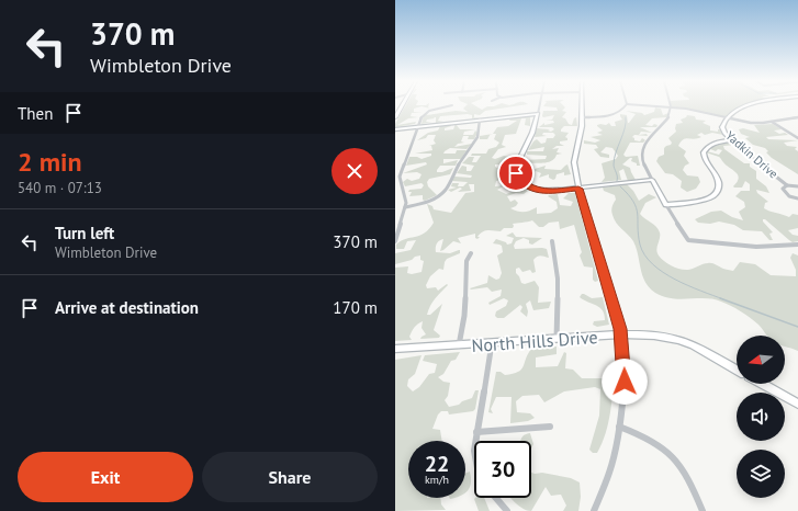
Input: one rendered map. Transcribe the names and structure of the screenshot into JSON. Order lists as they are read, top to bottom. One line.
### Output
{"streets":{"street":["Yadkin Drive","North Hills Drive"]},"north":"left","page":{"turn":["370 m","Wimbleton Drive"],"then":"Then","heading":["2 min","540 m · 07:13"],"list":[{"name":"Turn left","note":"Wimbleton Drive","value":"370 m"},{"name":"Arrive at destination","value":"170 m"}],"speed":"22 km/h","limit":"30","buttons":["Exit","Share"]}}
